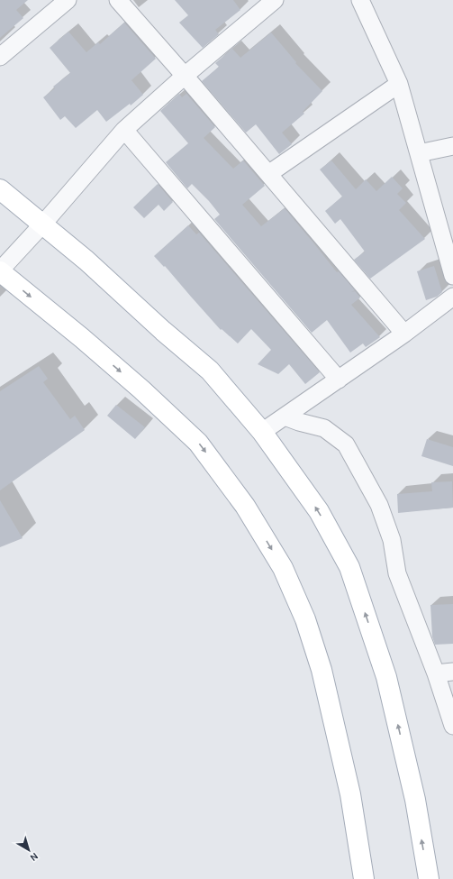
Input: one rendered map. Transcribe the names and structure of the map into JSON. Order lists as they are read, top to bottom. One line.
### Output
{"north":"bottom right"}
